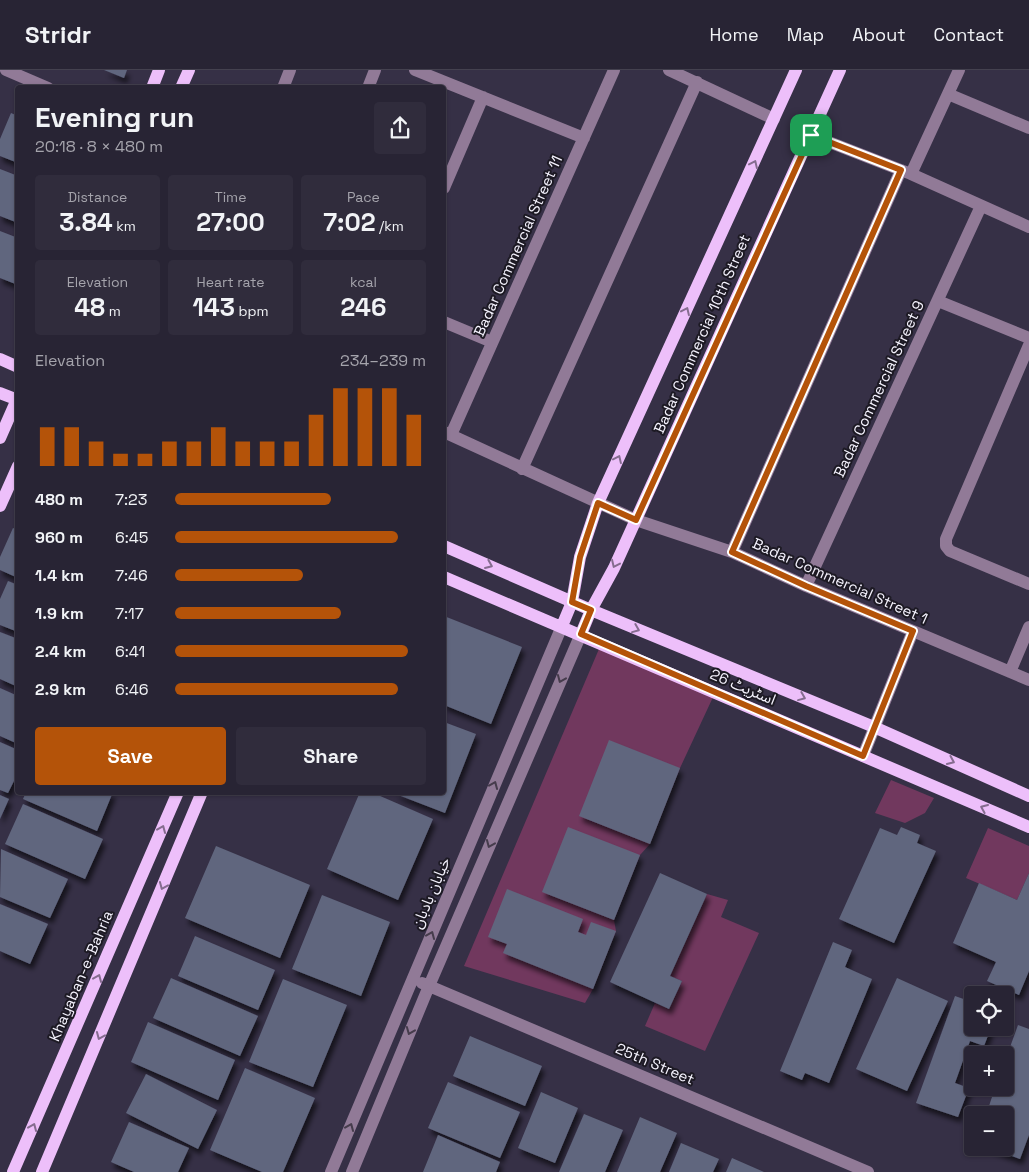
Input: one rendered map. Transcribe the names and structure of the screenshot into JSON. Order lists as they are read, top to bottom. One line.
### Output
{"streets":{"main road":["Badar Commercial 10th Street","اسٹریٹ 26","Khayaban-e-Bahria"],"street":["Badar Commercial Street 11","Badar Commercial Street 9","Badar Commercial Street 1","خیابان بادبان","25th Street"]},"crossings":[["Badar Commercial 10th Street","Badar Commercial Street 1"],["Badar Commercial 10th Street","اسٹریٹ 26"],["Badar Commercial 10th Street","خیابان بادبان"],["Badar Commercial Street 9","Badar Commercial Street 1"],["اسٹریٹ 26","خیابان بادبان"],["خیابان بادبان","25th Street"]],"page":{"header":"Stridr","nav":["Home","Map","About","Contact"],"heading":["Evening run","20:18 · 8 × 480 m"],"stats":[["Distance","3.84 km"],["Time","27:00"],["Pace","7:02 /km"],["Elevation","48 m"],["Heart rate","143 bpm"],["kcal","246"]],"chart":["Elevation","234–239 m"],"list":[{"name":"480 m","note":"7:23"},{"name":"960 m","note":"6:45"},{"name":"1.4 km","note":"7:46"},{"name":"1.9 km","note":"7:17"},{"name":"2.4 km","note":"6:41"},{"name":"2.9 km","note":"6:46"}],"buttons":["Save","Share"],"map_buttons":["+","−"]}}
